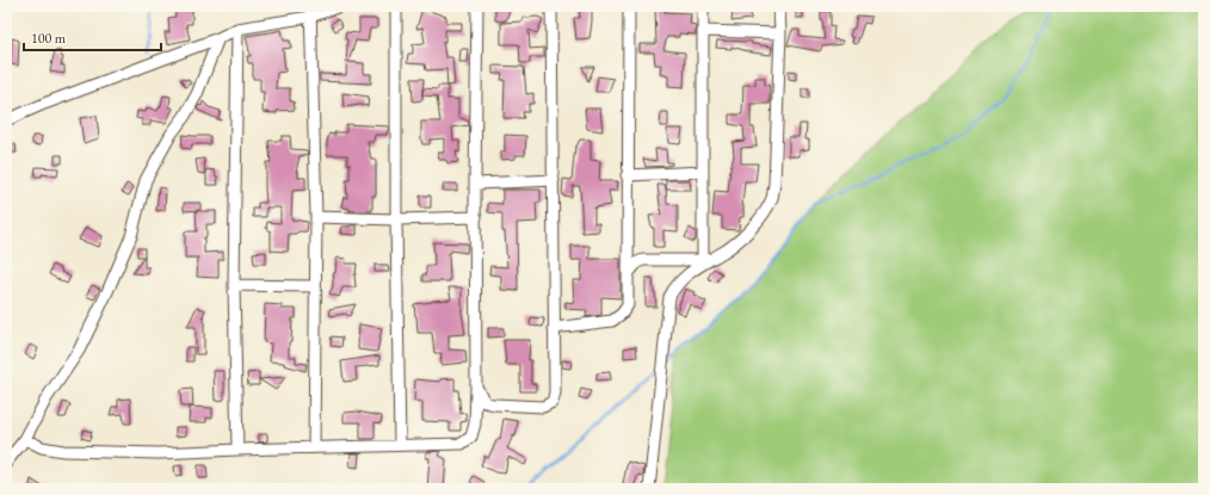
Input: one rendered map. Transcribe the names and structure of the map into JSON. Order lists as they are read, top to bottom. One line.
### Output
{"scale_bar":"100 m"}
